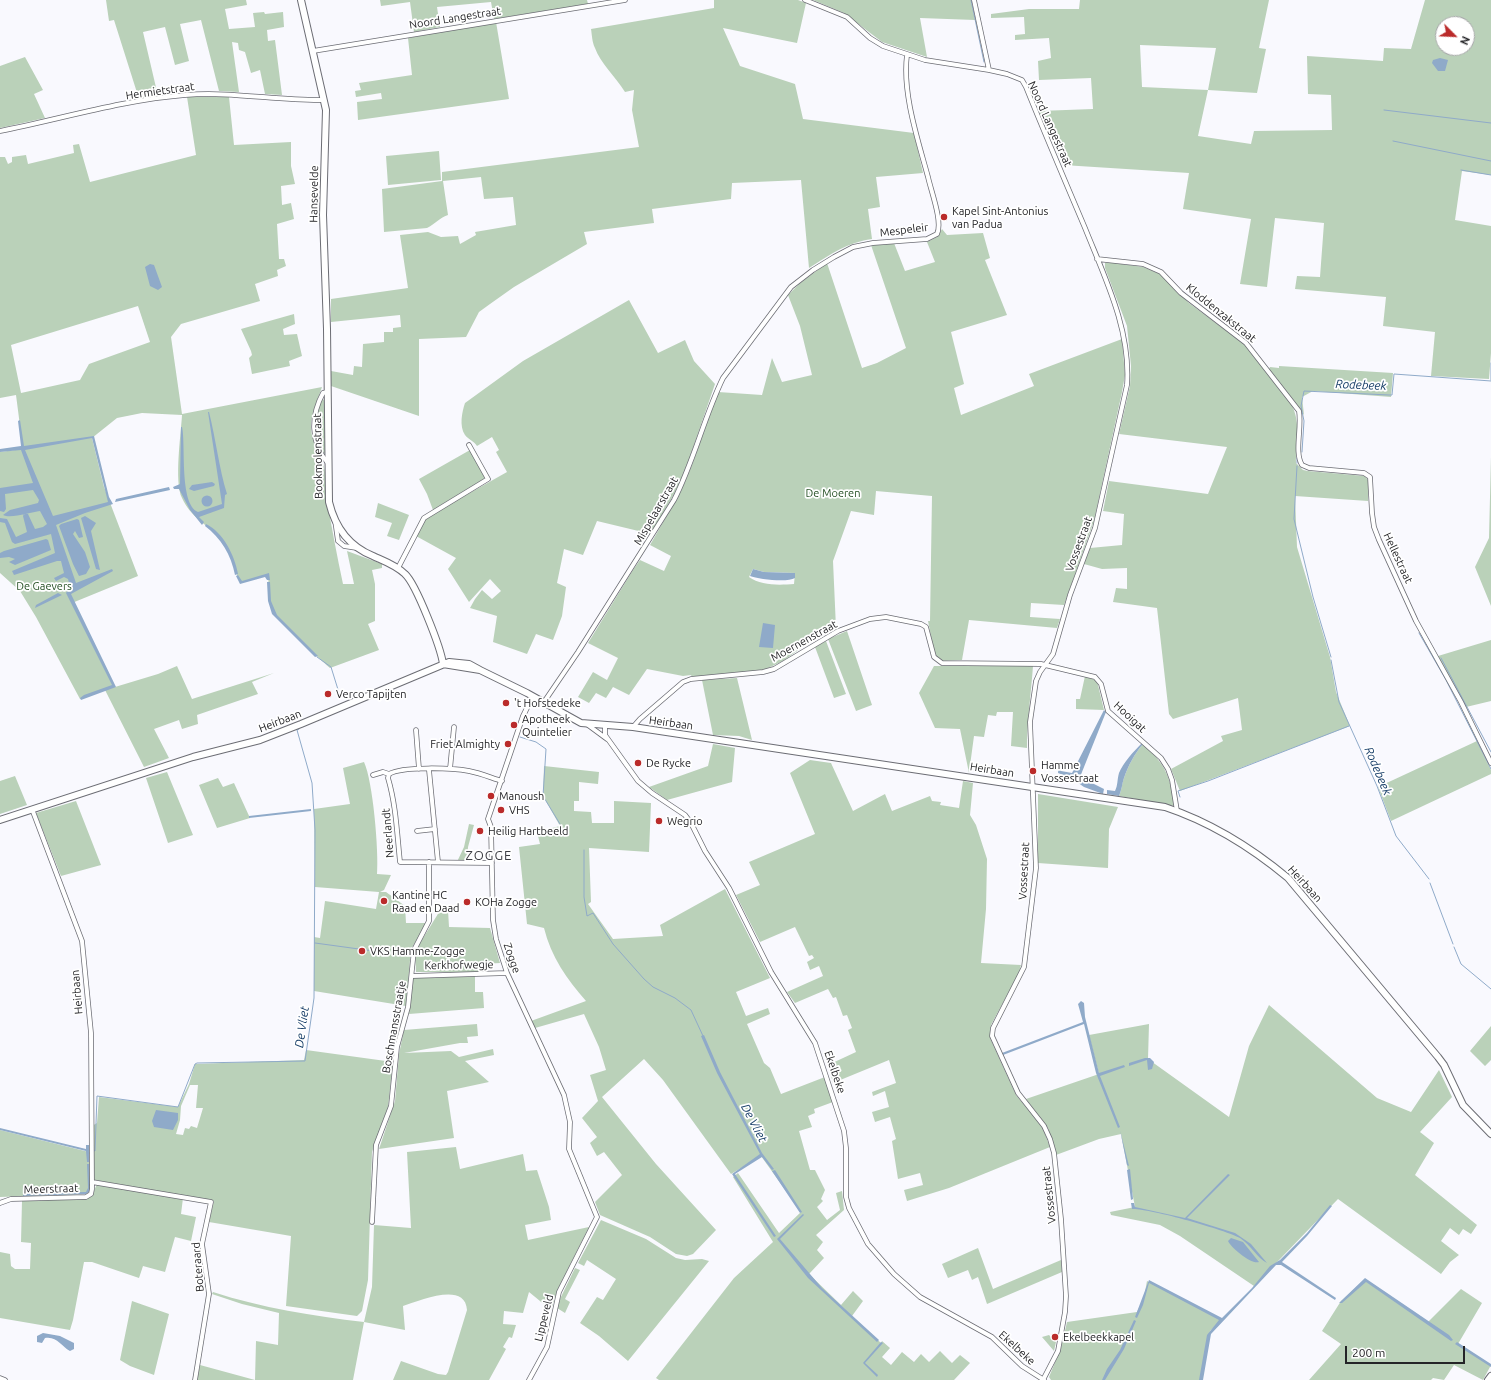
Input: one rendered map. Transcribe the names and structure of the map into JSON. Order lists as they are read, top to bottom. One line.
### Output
{"streets":{"main road":["Hansevelde","Bookmolenstraat","Heirbaan"],"street":["Noord Langestraat","Hermietstraat","Mespeleir","Kloddenzakstraat","Mispelaarstraat","Vossestraat","Hellestraat","Moernenstraat","Hooigat","Neerlandt","Zogge","Kerkhofwegje","Boschmansstraatje","Ekelbeke","Meerstraat","Boteraard","Lippeveld"]},"crossings":[["Noord Langestraat","Hansevelde"],["Noord Langestraat","Mespeleir"],["Noord Langestraat","Kloddenzakstraat"],["Noord Langestraat","Vossestraat"],["Hermietstraat","Hansevelde"],["Hansevelde","Bookmolenstraat"],["Mespeleir","Mispelaarstraat"],["Kloddenzakstraat","Hellestraat"],["Bookmolenstraat","Heirbaan"],["Mispelaarstraat","Heirbaan"],["Vossestraat","Moernenstraat"],["Vossestraat","Hooigat"],["Vossestraat","Heirbaan"],["Vossestraat","Ekelbeke"],["Moernenstraat","Hooigat"],["Moernenstraat","Heirbaan"],["Hooigat","Heirbaan"],["Heirbaan","Zogge"],["Heirbaan","Ekelbeke"],["Heirbaan","Meerstraat"],["Heirbaan","Boteraard"],["Neerlandt","Zogge"],["Zogge","Kerkhofwegje"],["Zogge","Lippeveld"],["Kerkhofwegje","Boschmansstraatje"],["Meerstraat","Boteraard"]],"districts":["ZOGGE"],"water":["Rodebeek","De Vliet"],"parks":["De Moeren","De Gaevers"],"places":["Kapel Sint-Antonius van Padua","Verco Tapijten","'t Hofstedeke","Apotheek Quintelier","Friet Almighty","De Rycke","Hamme Vossestraat","Manoush","VHS","Wegrio","Heilig Hartbeeld","Kantine HC Raad en Daad","KOHa Zogge","VKS Hamme-Zogge","Ekelbeekkapel"],"scale_bar":"200 m","north":"bottom right"}
